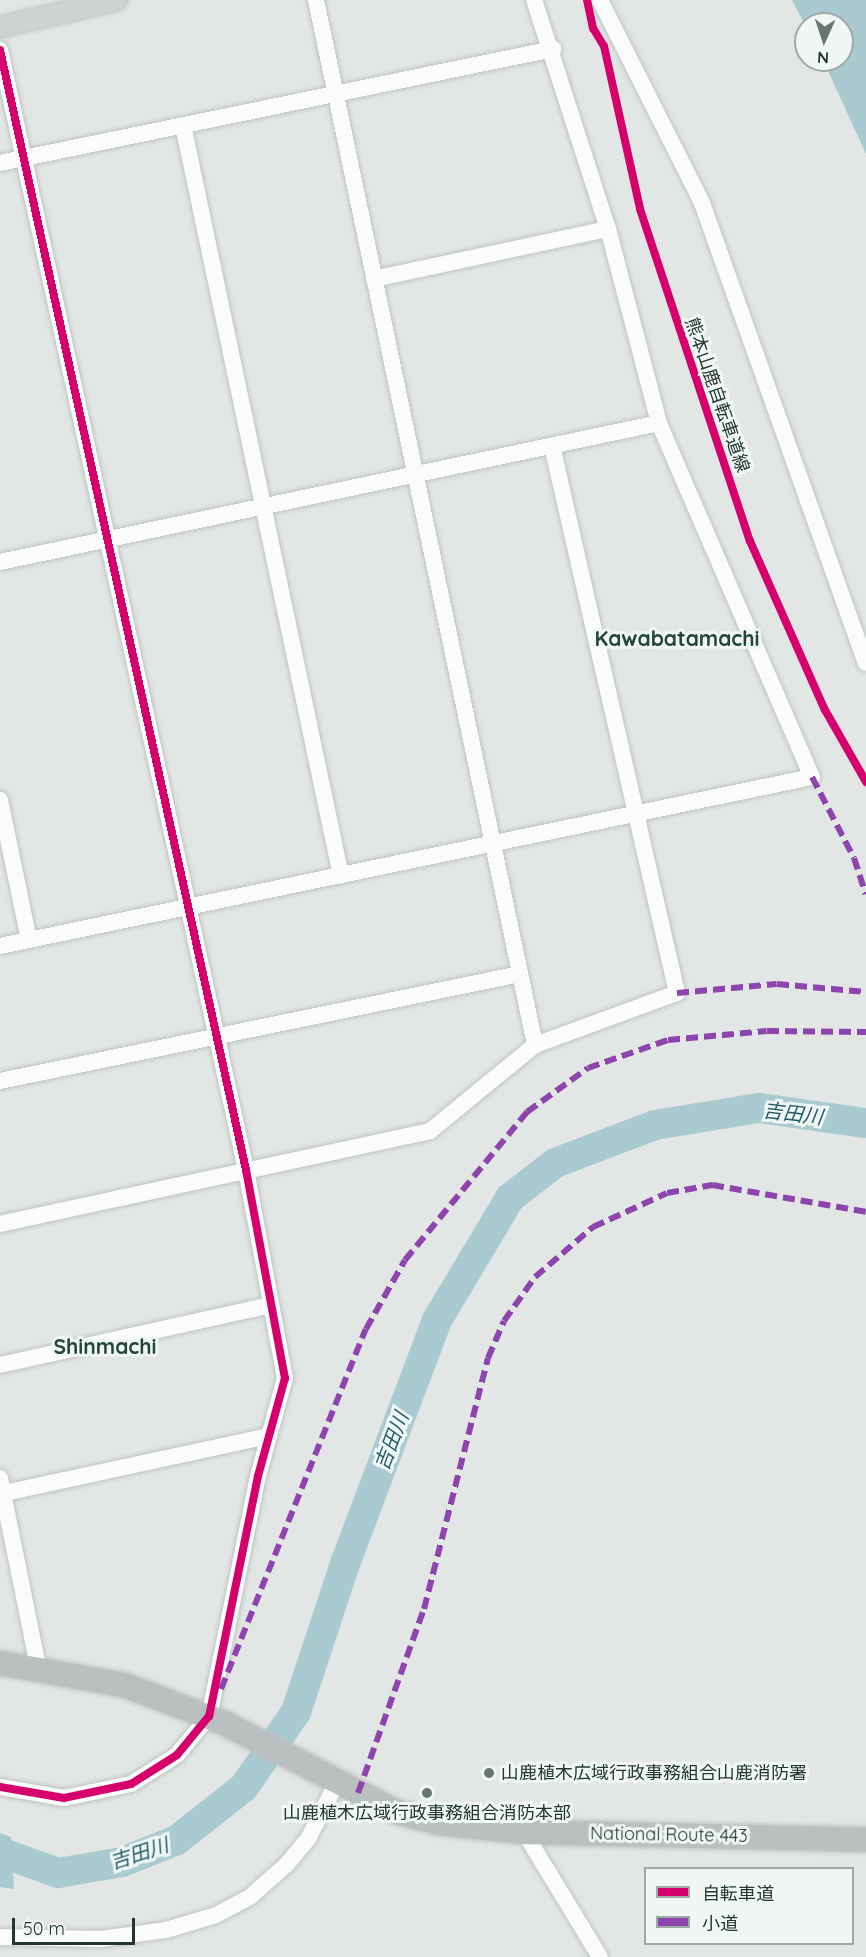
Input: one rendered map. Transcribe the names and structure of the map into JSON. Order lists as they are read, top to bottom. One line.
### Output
{"streets":{"highway":["National Route 443"],"cycle path":["熊本山鹿自転車道線"]},"districts":["Kawabatamachi","Shinmachi"],"water":["吉田川"],"places":["山鹿植木広域行政事務組合山鹿消防署","山鹿植木広域行政事務組合消防本部"],"legend":["自転車道","小道"],"scale_bar":"50 m","north":"bottom"}
